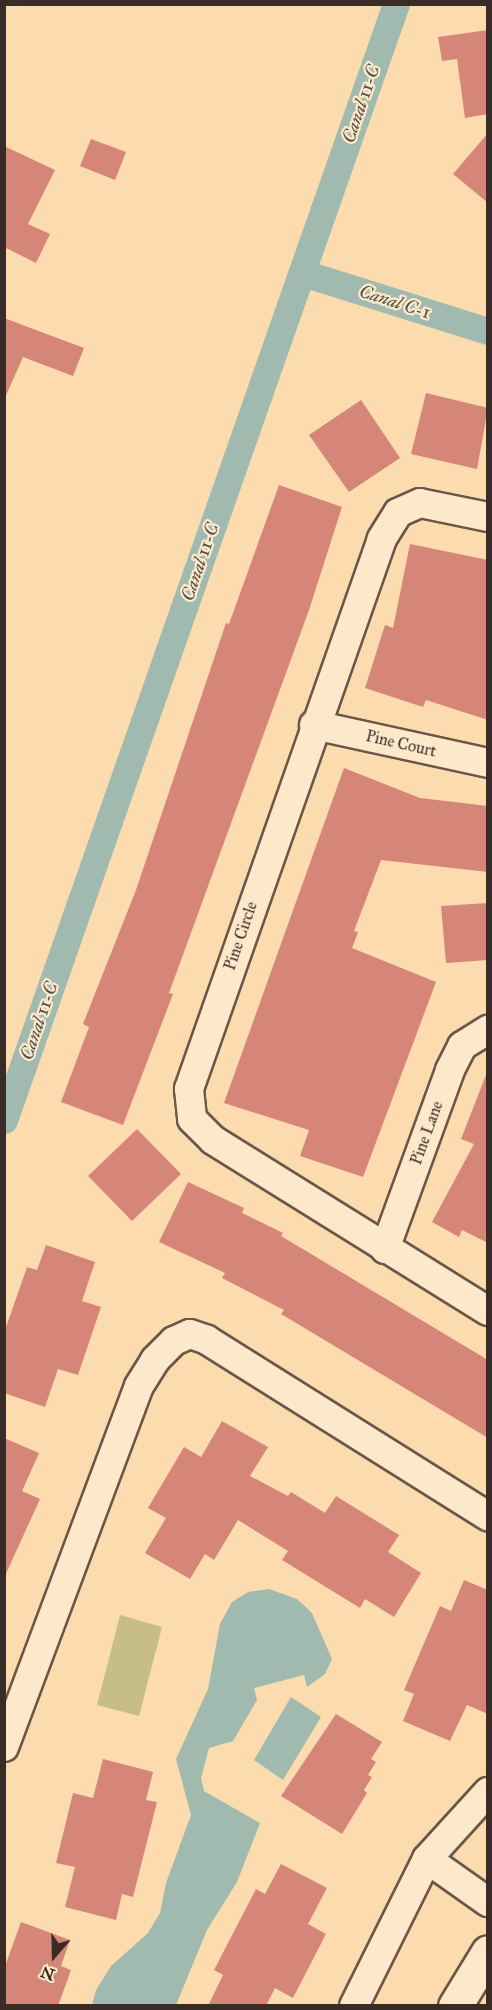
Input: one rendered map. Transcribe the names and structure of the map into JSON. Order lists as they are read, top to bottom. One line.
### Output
{"streets":{"street":["Pine Court","Pine Circle","Pine Lane"]},"crossings":[["Pine Court","Pine Circle"],["Pine Circle","Pine Lane"]],"water":["Canal 11-C","Canal C-1"],"north":"bottom"}
